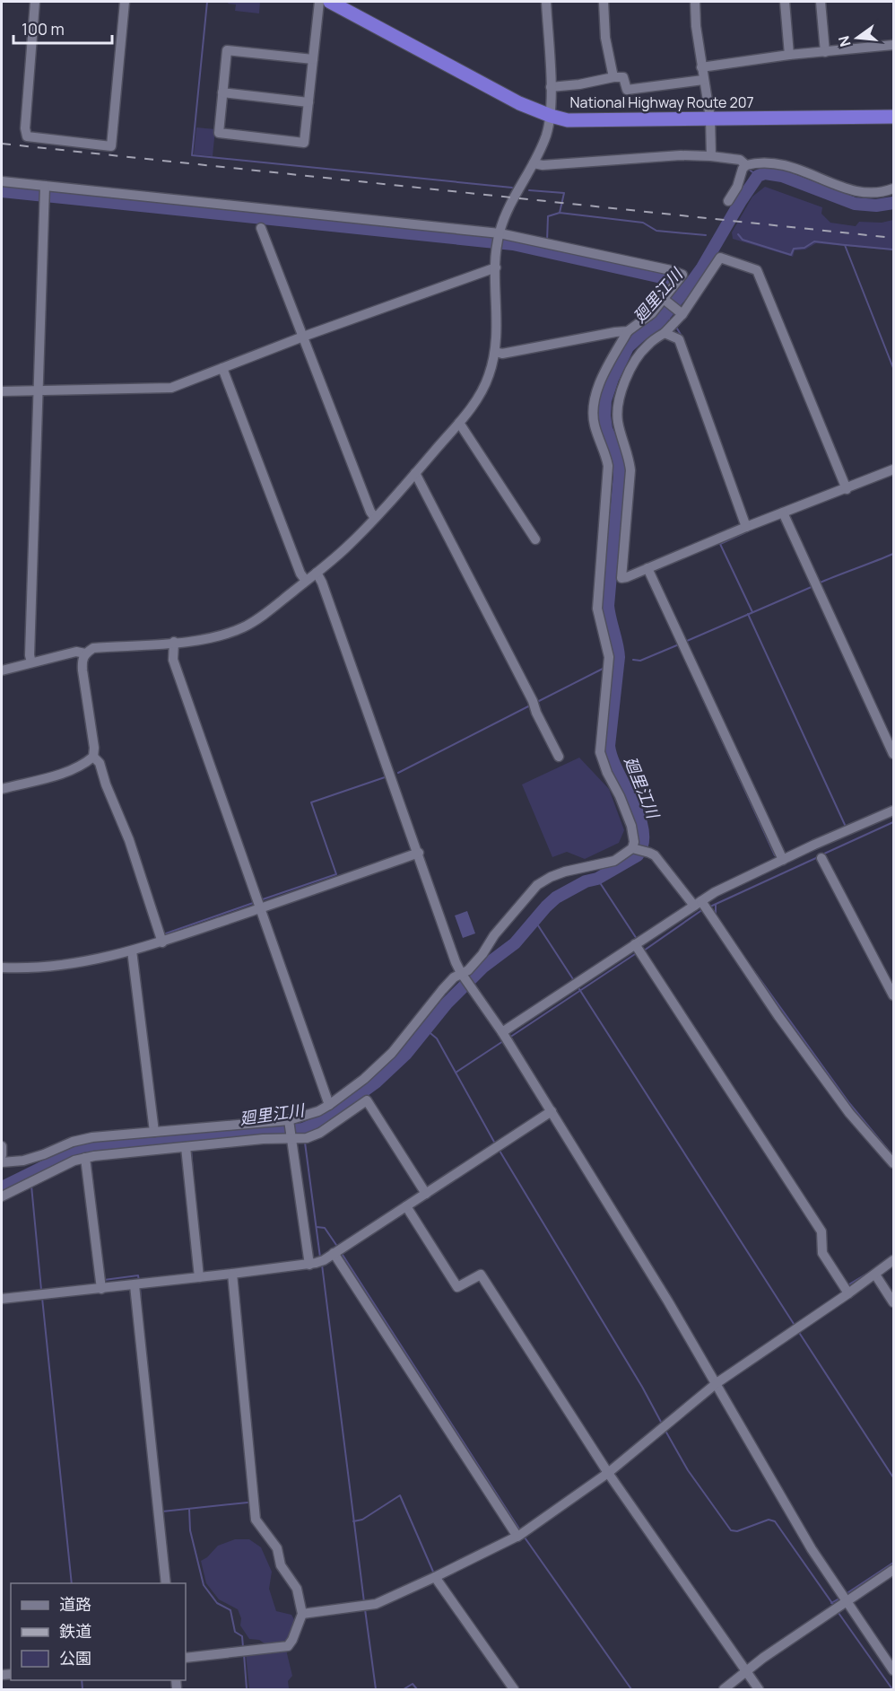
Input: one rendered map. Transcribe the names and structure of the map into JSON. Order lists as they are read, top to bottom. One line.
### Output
{"streets":{"highway":["National Highway Route 207"]},"water":["廻里江川"],"legend":["道路","鉄道","公園"],"scale_bar":"100 m","north":"left"}
